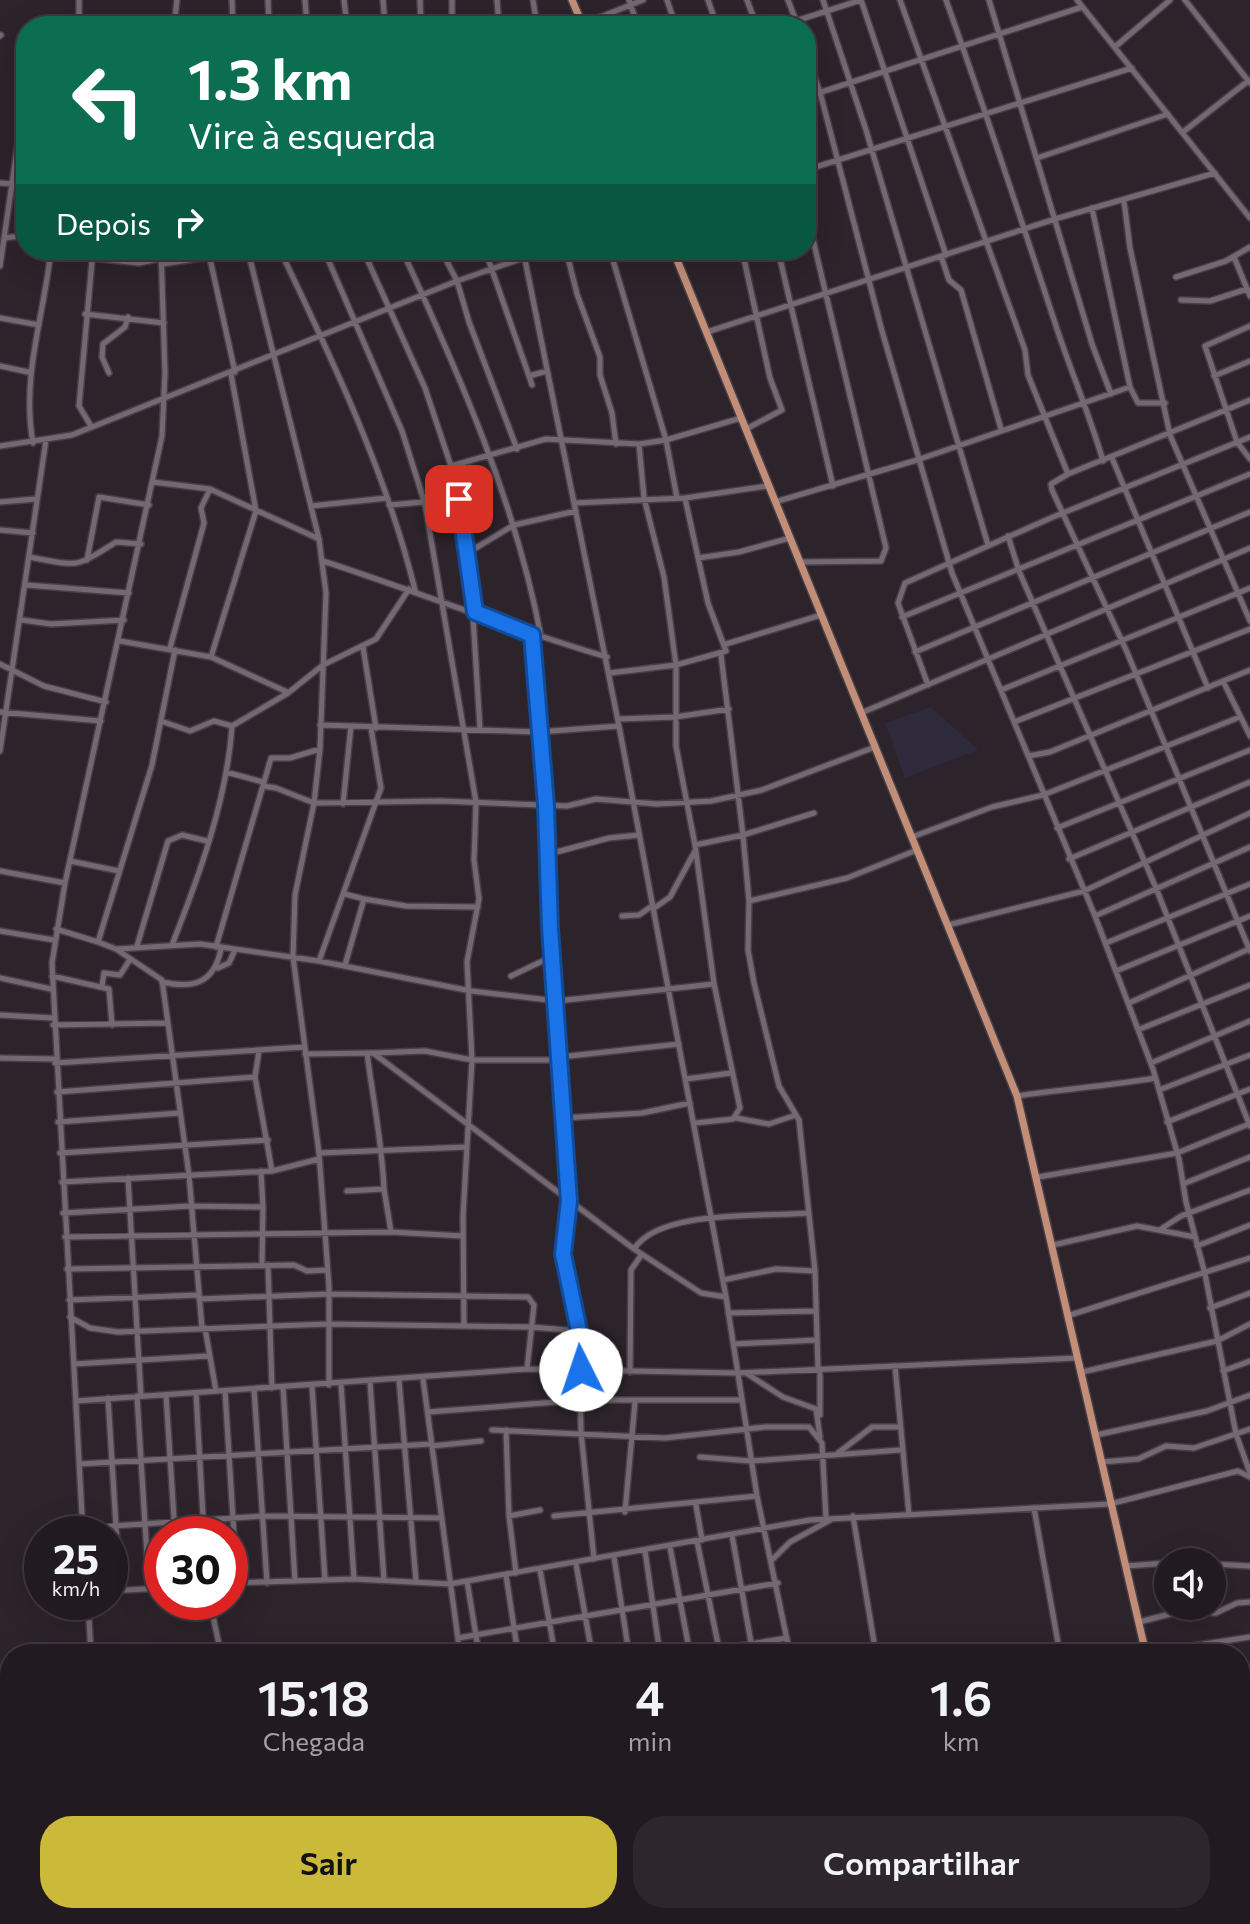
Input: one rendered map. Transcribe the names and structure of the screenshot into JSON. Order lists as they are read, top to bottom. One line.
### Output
{"page":{"turn":["1.3 km","Vire à esquerda"],"then":"Depois","speed":"25 km/h","limit":"30","eta":["15:18","Chegada","4","min","1.6","km"],"buttons":["Sair","Compartilhar"]}}
